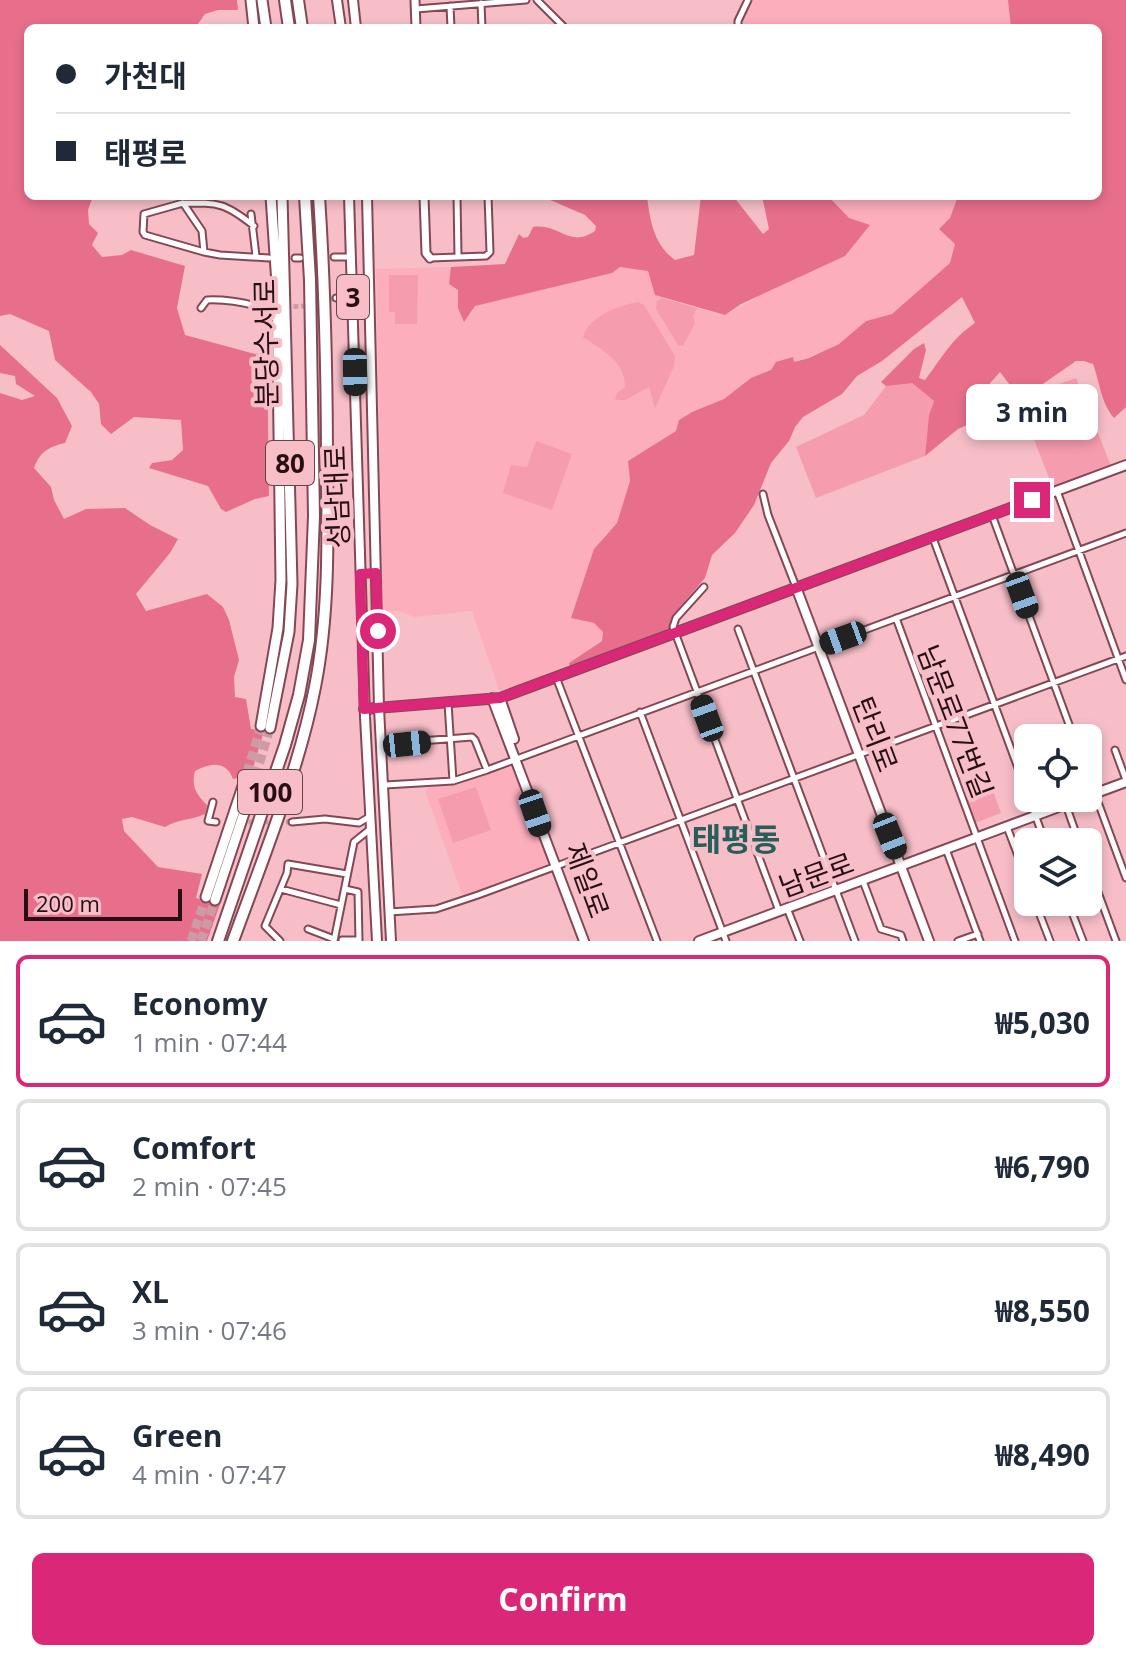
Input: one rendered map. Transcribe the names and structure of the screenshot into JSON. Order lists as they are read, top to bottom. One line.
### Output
{"streets":{"highway":["분당수서로","80","100"],"main road":["3","성남대로","탄리로","남문로","제일로"],"street":["남문로77번길"]},"crossings":[["남문로77번길","남문로"],["탄리로","남문로"]],"districts":["태평동"],"scale_bar":"200 m","page":{"banner":["가천대","태평로"],"bubble":"3 min","scale":"200 m","list":[{"name":"Economy","note":"1 min · 07:44","value":"₩5,030"},{"name":"Comfort","note":"2 min · 07:45","value":"₩6,790"},{"name":"XL","note":"3 min · 07:46","value":"₩8,550"},{"name":"Green","note":"4 min · 07:47","value":"₩8,490"}],"buttons":"Confirm"}}
